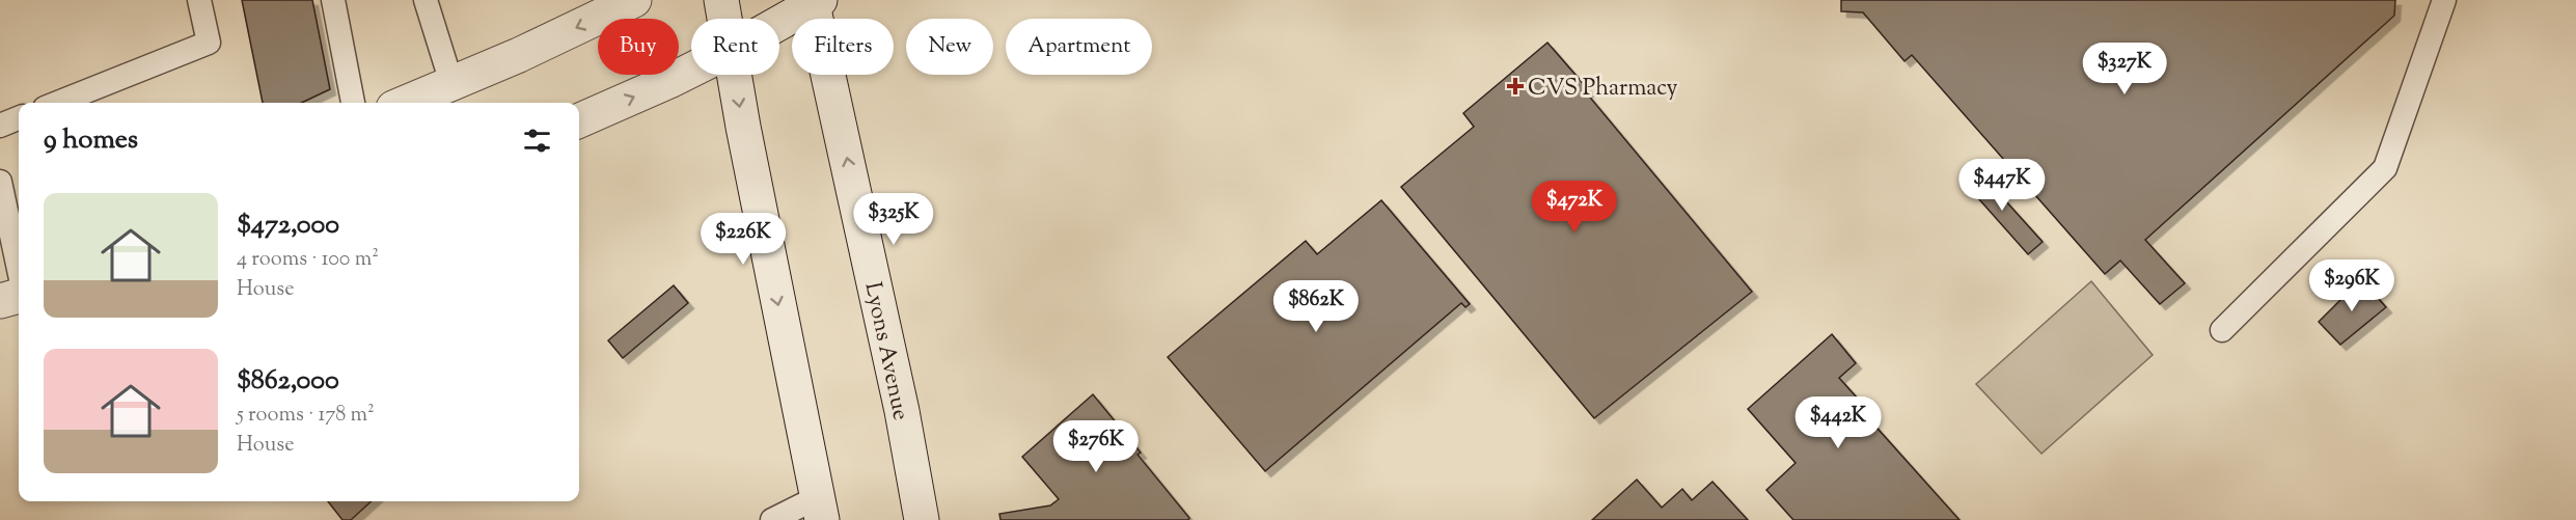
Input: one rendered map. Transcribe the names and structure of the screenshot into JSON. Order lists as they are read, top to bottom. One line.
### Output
{"streets":{"main road":["Lyons Avenue"]},"places":{"health":["CVS Pharmacy"]},"page":{"chip":["Buy","Rent","Filters","New","Apartment"],"price":["$327K","$447K","$472K","$325K","$226K","$296K","$862K","$442K","$276K"],"heading":"9 homes","list":[{"name":"$472,000","note":"4 rooms · 100 m² · House"},{"name":"$862,000","note":"5 rooms · 178 m² · House"}]}}
